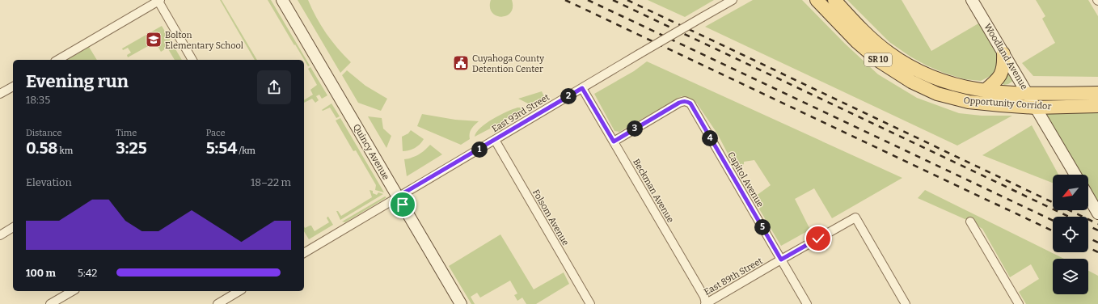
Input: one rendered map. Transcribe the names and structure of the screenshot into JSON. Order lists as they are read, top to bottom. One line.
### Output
{"streets":{"main road":["SR 10","Opportunity Corridor"],"street":["Woodland Avenue","East 93rd Street","Quincy Avenue","Capitol Avenue","Beckman Avenue","Folsom Avenue","East 89th Street"]},"crossings":[["Woodland Avenue","Opportunity Corridor"],["East 93rd Street","Quincy Avenue"],["East 93rd Street","Beckman Avenue"],["East 93rd Street","Folsom Avenue"],["Capitol Avenue","Beckman Avenue"],["Capitol Avenue","East 89th Street"],["Beckman Avenue","East 89th Street"]],"places":{"school or university":["Bolton Elementary School"],"public building":["Cuyahoga County Detention Center"]},"north":"bottom left","page":{"heading":["Evening run","18:35"],"pins":["2","3","4","1","5"],"stats":[["Distance","0.58 km"],["Time","3:25"],["Pace","5:54 /km"]],"chart":["Elevation","18–22 m"],"list":[{"name":"100 m","note":"5:42"}]}}
